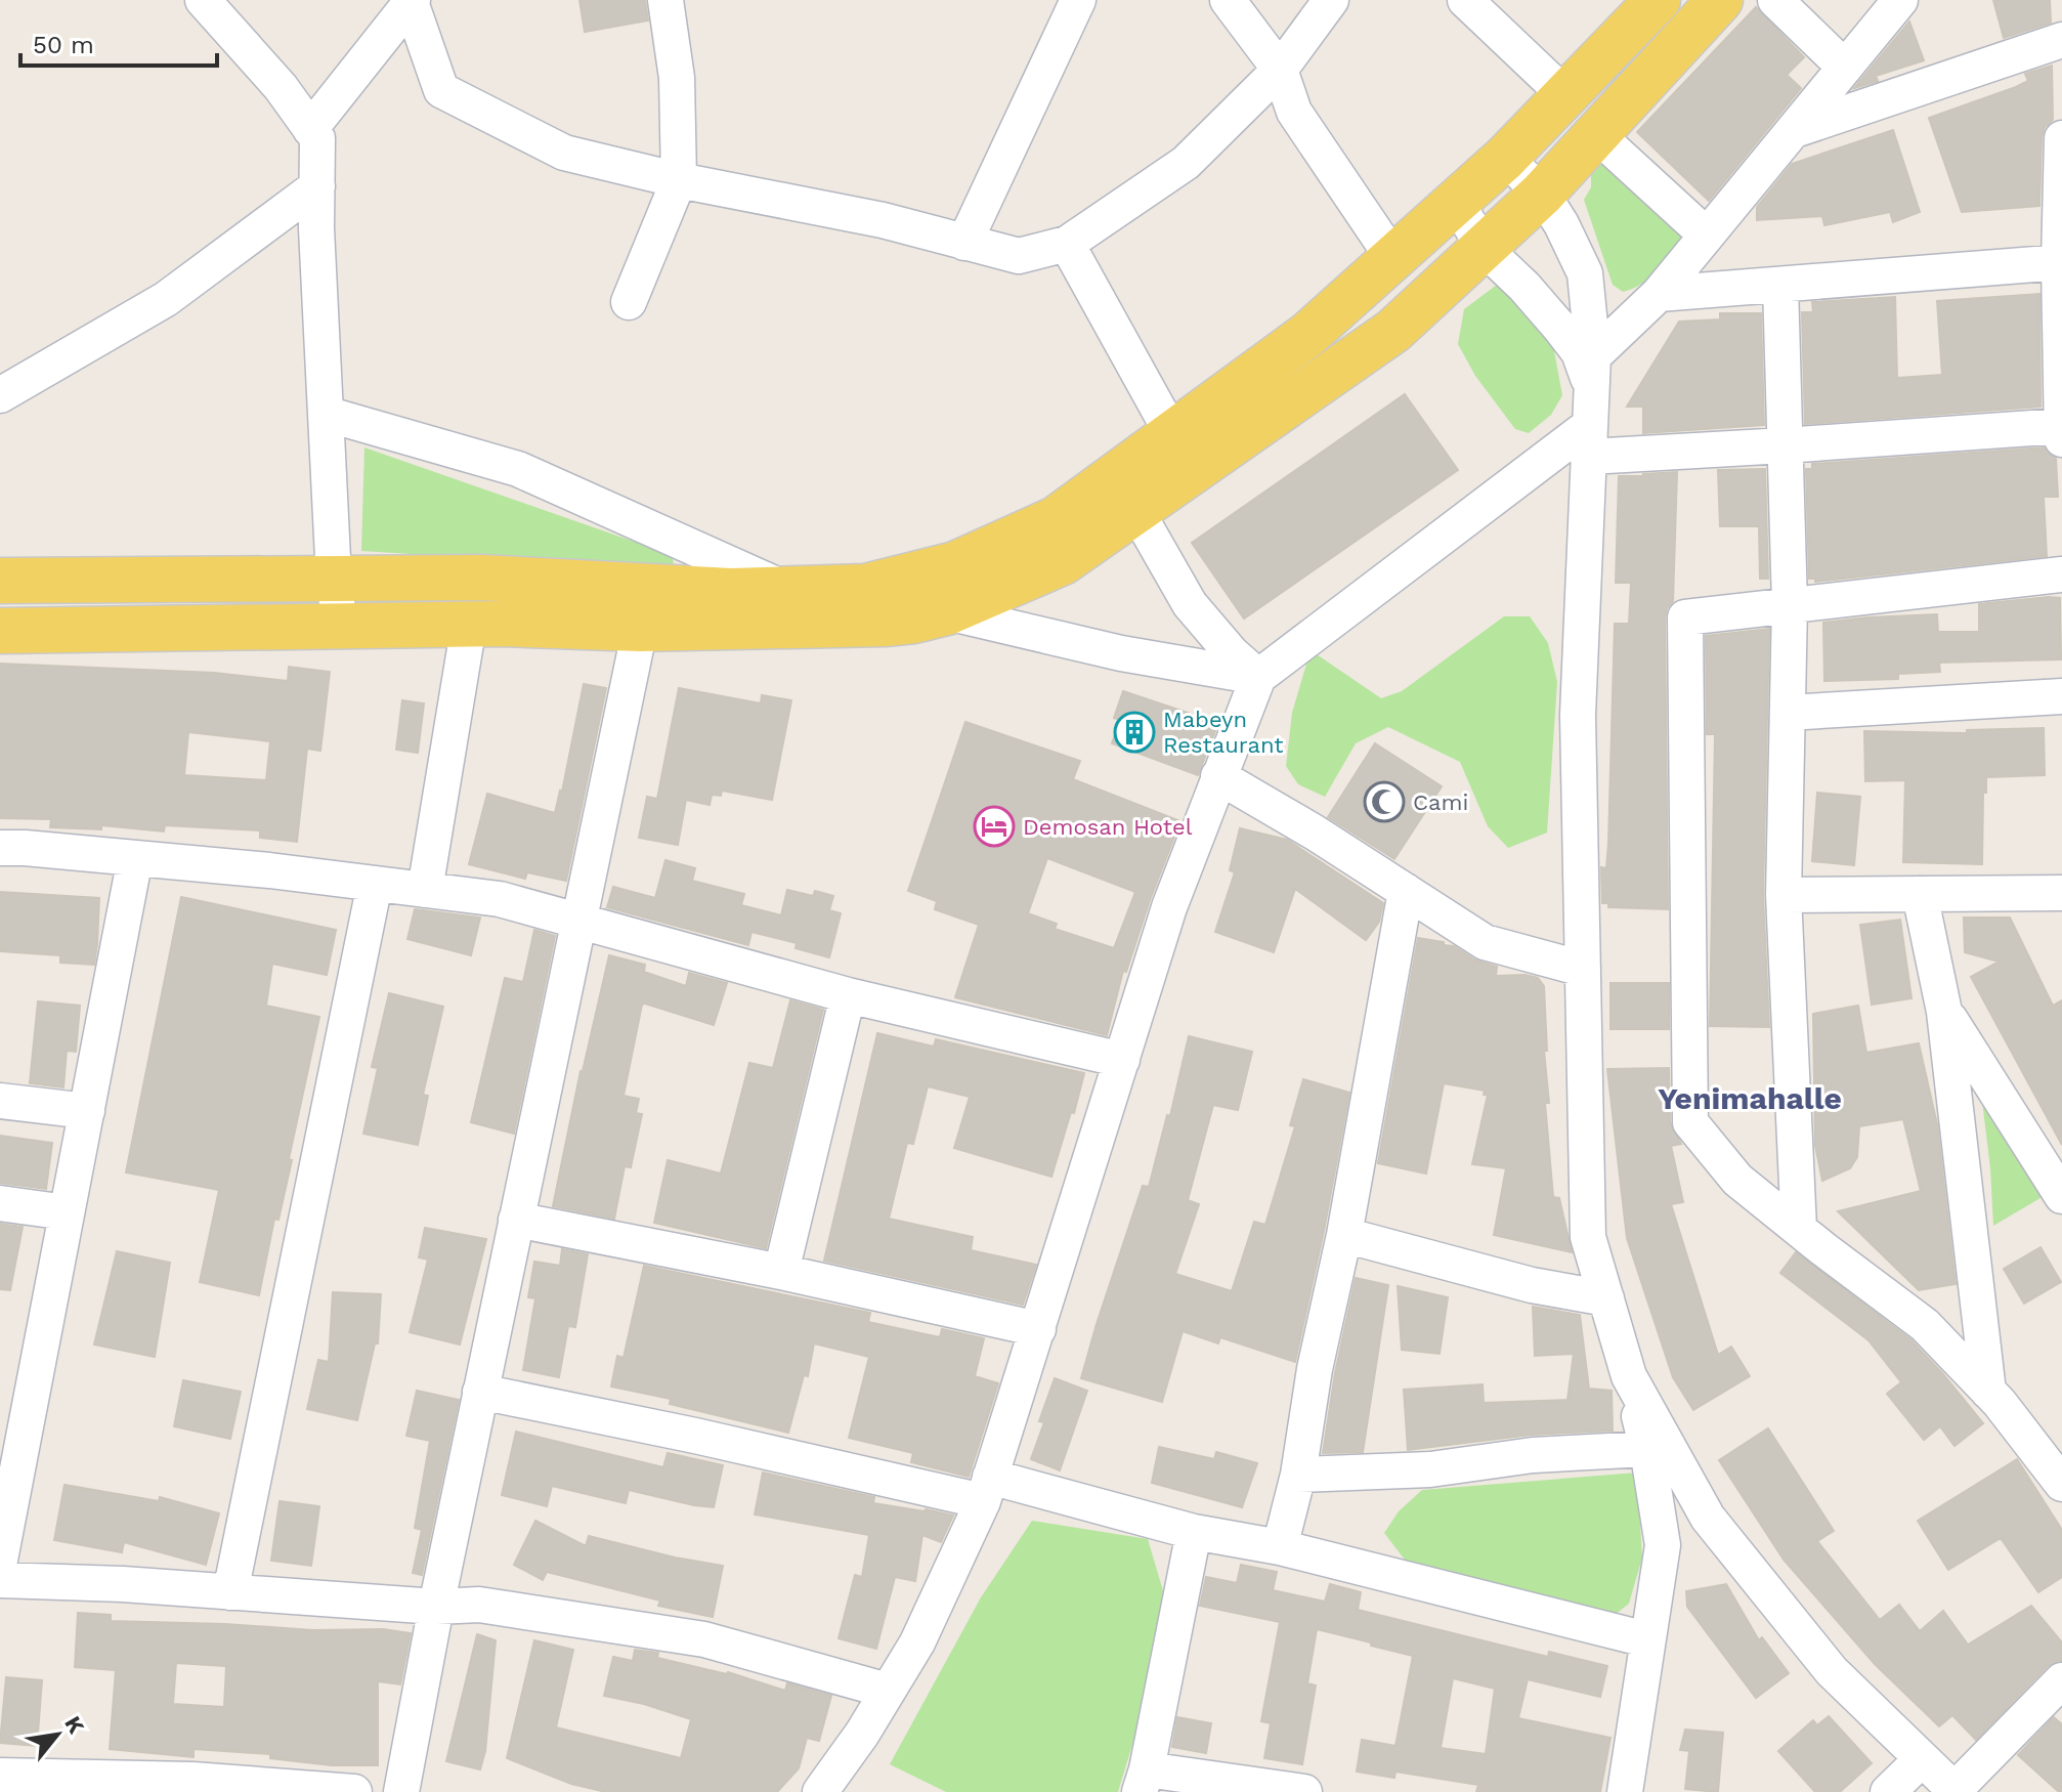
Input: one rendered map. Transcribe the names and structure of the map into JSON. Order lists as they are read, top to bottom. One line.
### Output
{"districts":["Yenimahalle"],"places":{"building":["Mabeyn Restaurant"],"mosque":["Cami"],"hotel":["Demosan Hotel"]},"scale_bar":"50 m","north":"top right"}
